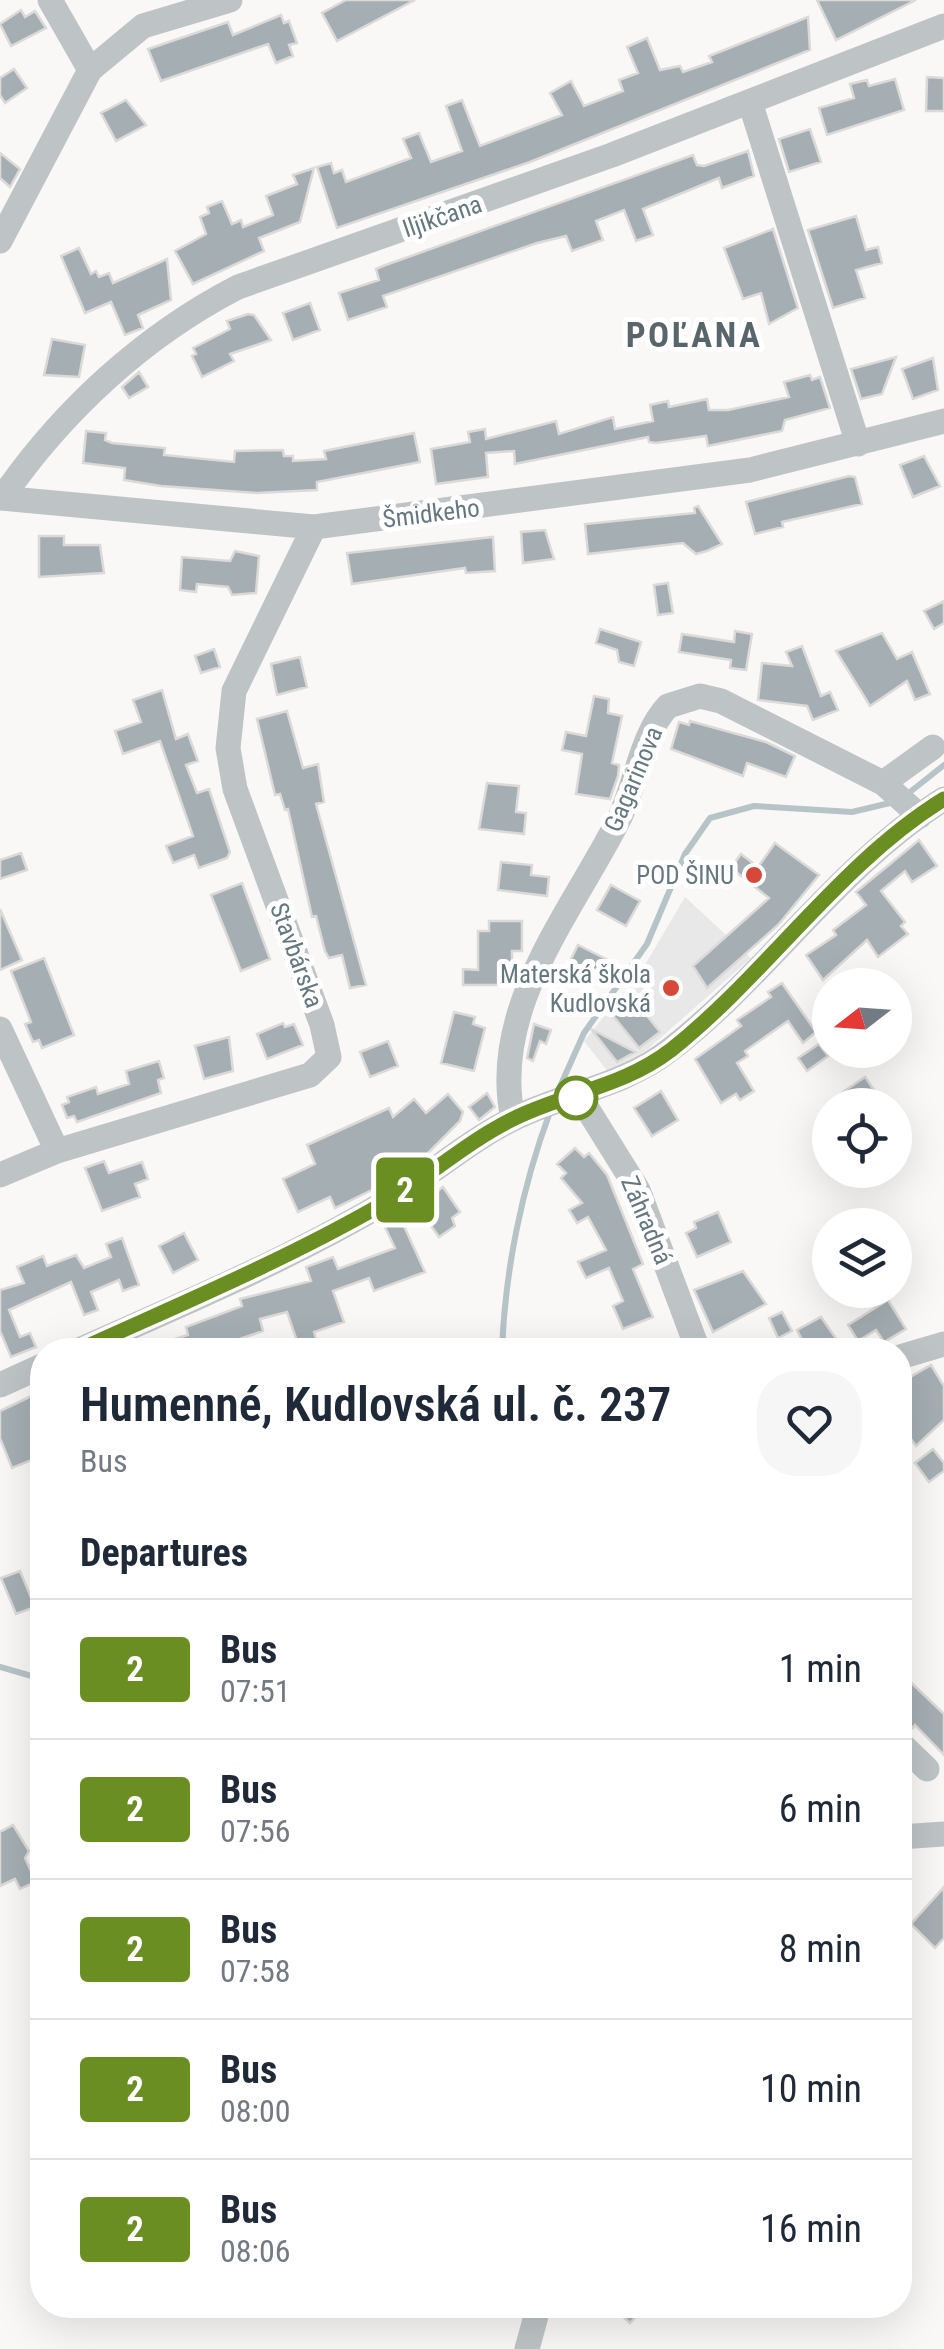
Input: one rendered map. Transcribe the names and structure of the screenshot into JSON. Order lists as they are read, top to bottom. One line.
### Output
{"streets":{"street":["Iljikčana","Šmidkeho","Gagarinova","Stavbárska","Záhradná"]},"crossings":[["Iljikčana","Šmidkeho"],["Šmidkeho","Stavbárska"]],"districts":["POĽANA"],"places":["POD ŠINU","Materská škola Kudlovská"],"lines":["bus line 2"],"north":"left","page":{"on_map":"2","heading":[["Humenné, Kudlovská ul. č. 237","Bus"],"Departures"],"list":[{"mark":"2","name":"Bus","note":"07:51","value":"1 min"},{"mark":"2","name":"Bus","note":"07:56","value":"6 min"},{"mark":"2","name":"Bus","note":"07:58","value":"8 min"},{"mark":"2","name":"Bus","note":"08:00","value":"10 min"},{"mark":"2","name":"Bus","note":"08:06","value":"16 min"}]}}
